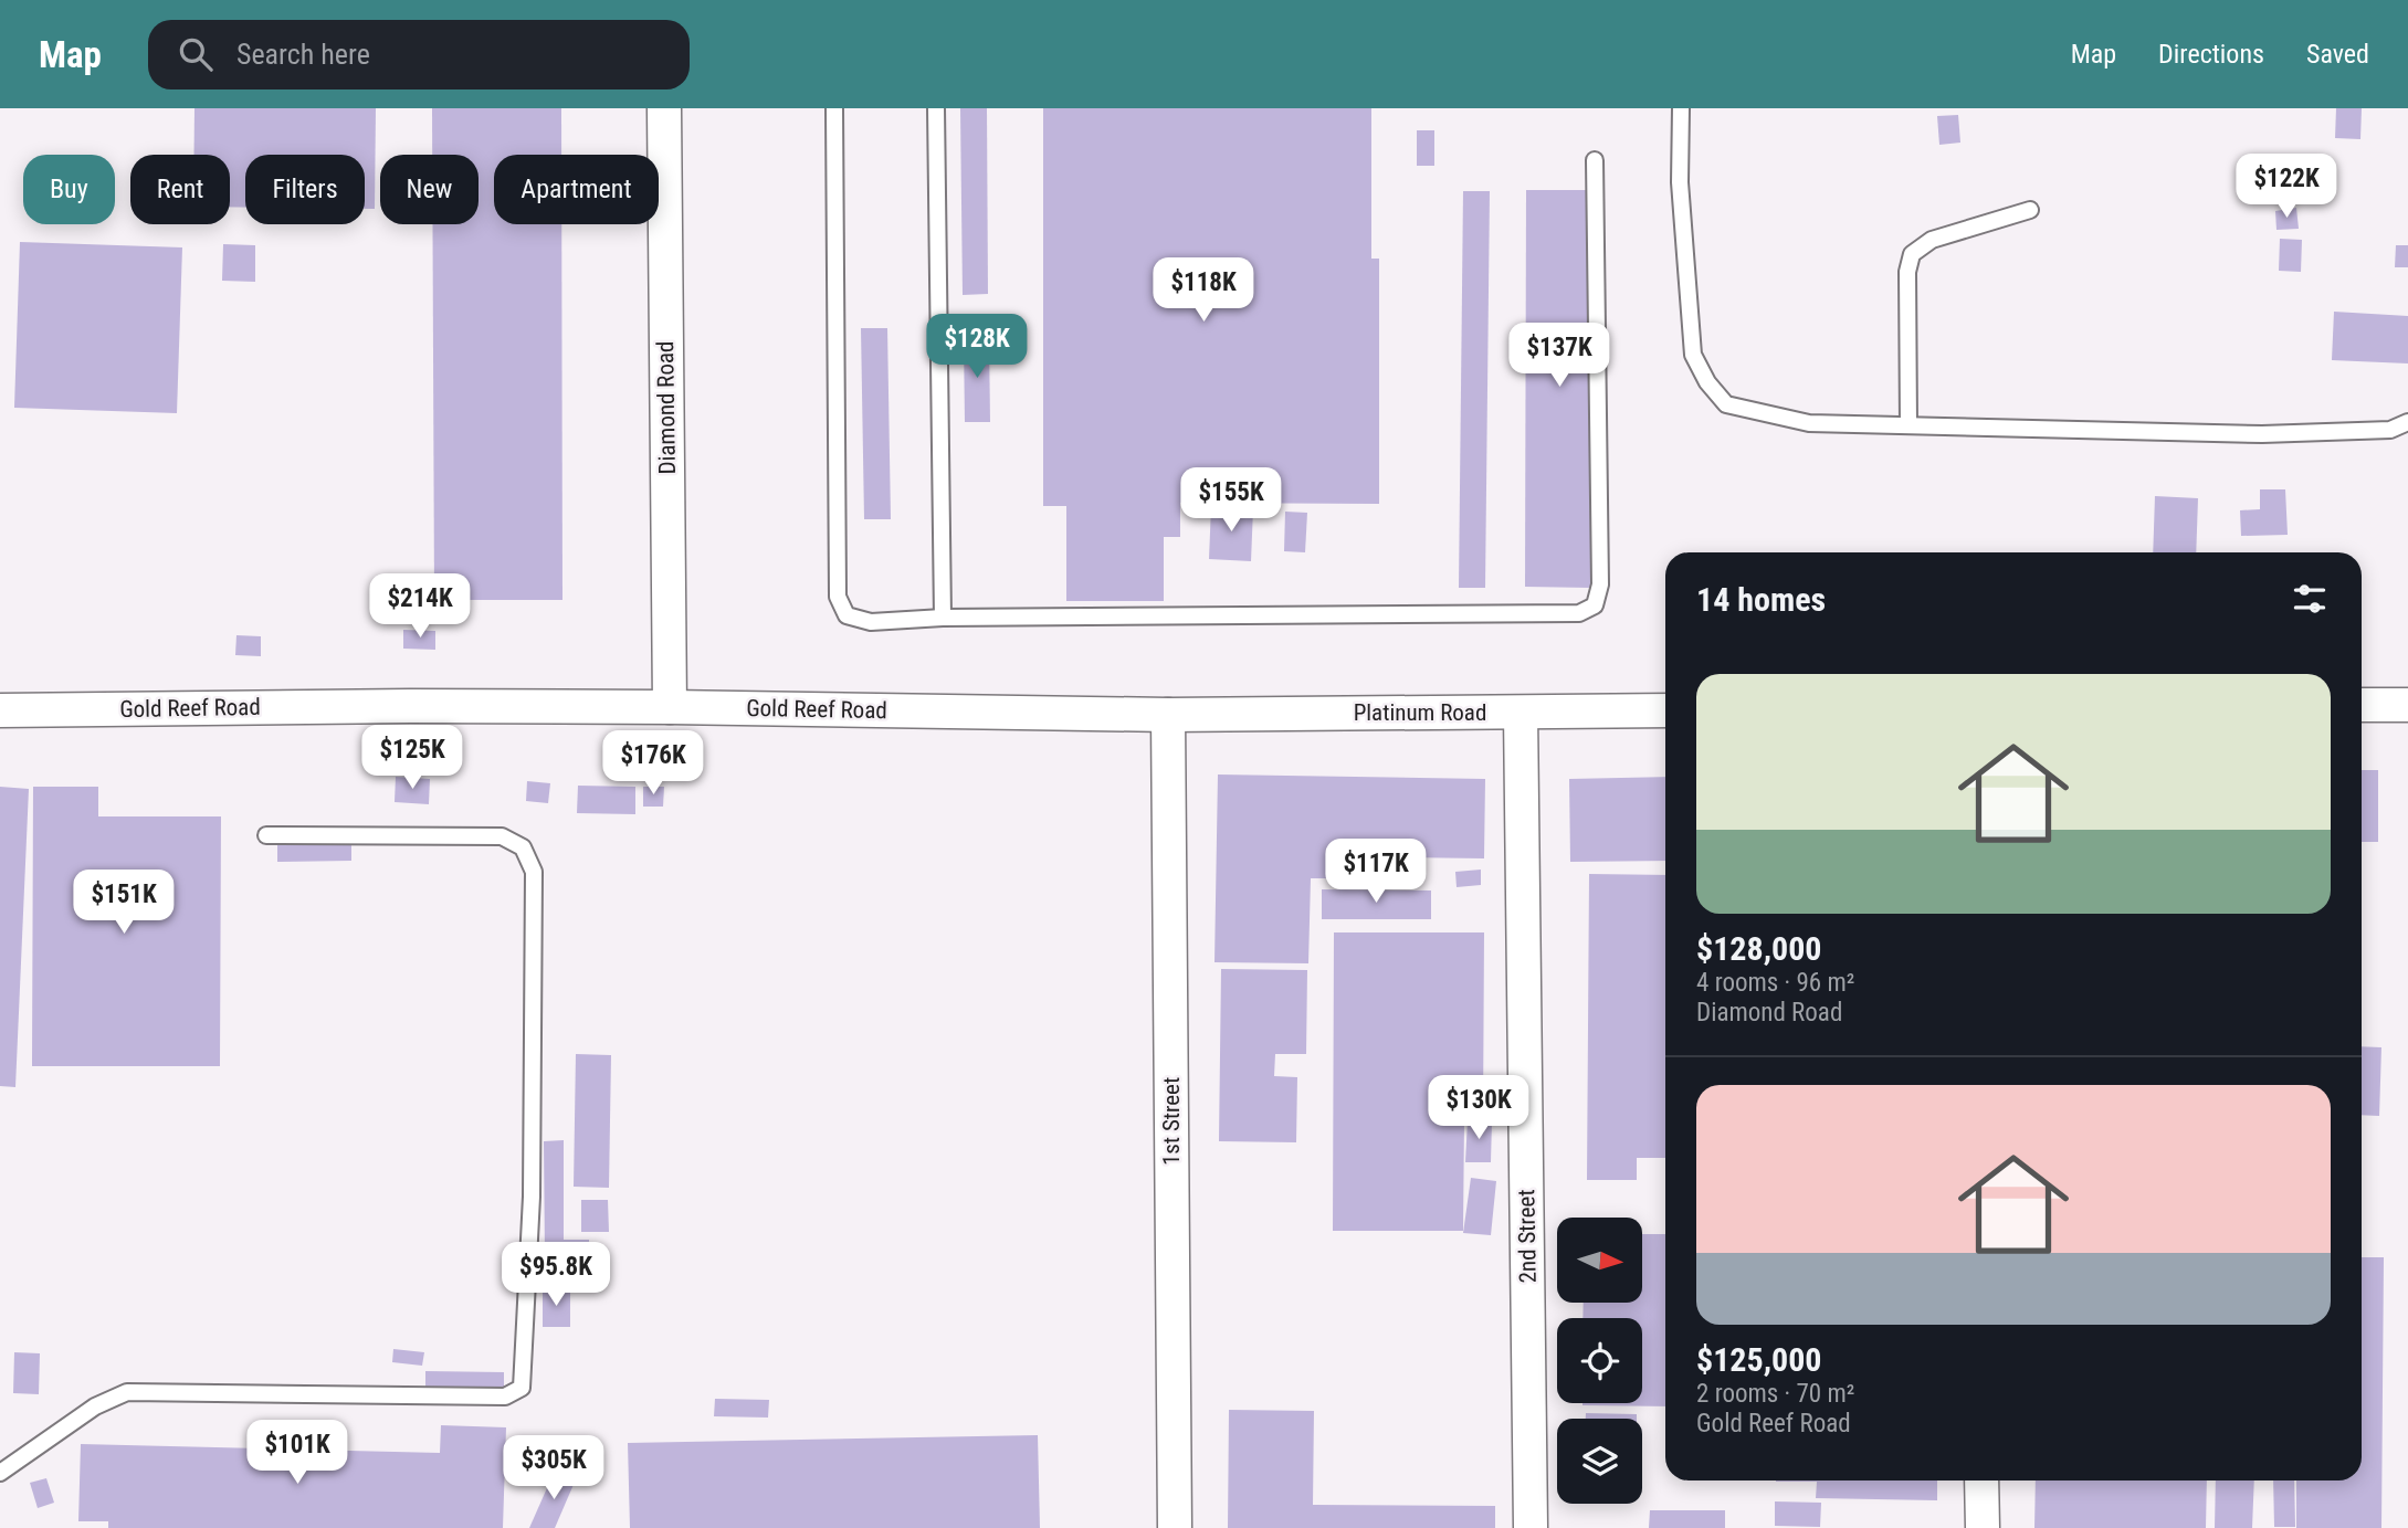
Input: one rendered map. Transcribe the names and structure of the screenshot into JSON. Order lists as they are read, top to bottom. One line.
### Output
{"streets":{"street":["Diamond Road","Gold Reef Road","Platinum Road","1st Street","2nd Street"]},"crossings":[["Diamond Road","Gold Reef Road"],["Gold Reef Road","Platinum Road"],["Gold Reef Road","1st Street"],["Platinum Road","1st Street"],["Platinum Road","2nd Street"]],"north":"right","page":{"header":"Map","search":"Search here","nav":["Map","Directions","Saved"],"price":["$122K","$118K","$128K","$137K","$155K","$214K","$125K","$176K","$117K","$151K","$130K","$95.8K","$101K","$305K"],"chip":["Buy","Rent","Filters","New","Apartment"],"heading":"14 homes","list":[{"name":"$128,000","note":"4 rooms · 96 m² · Diamond Road"},{"name":"$125,000","note":"2 rooms · 70 m² · Gold Reef Road"}]}}
